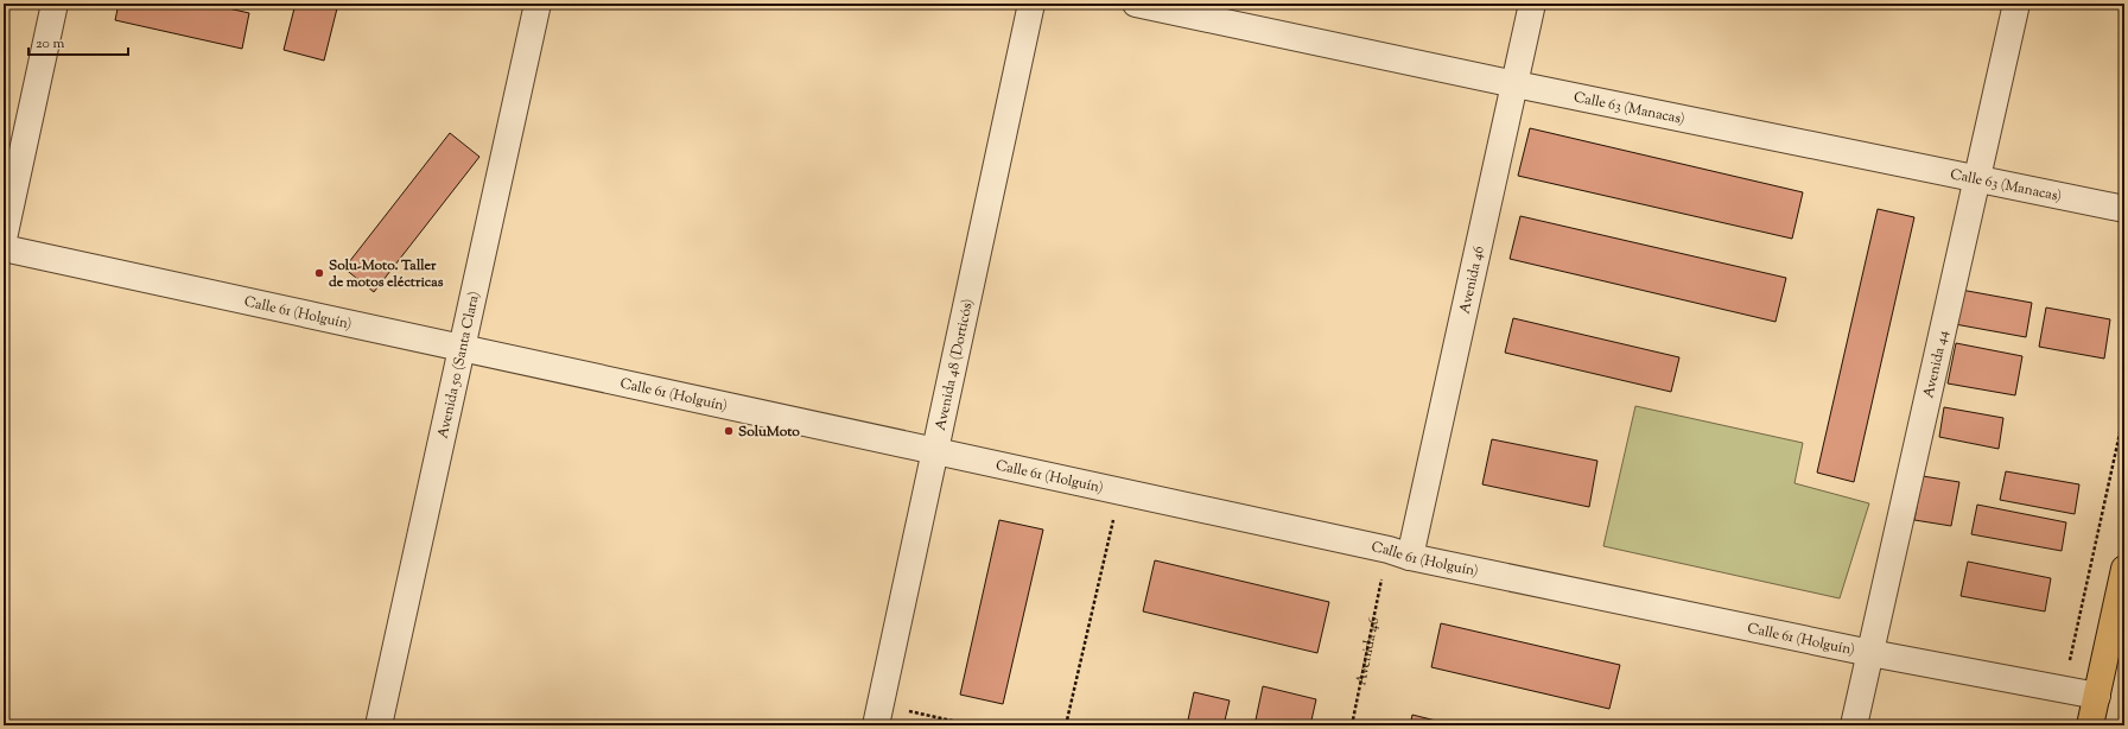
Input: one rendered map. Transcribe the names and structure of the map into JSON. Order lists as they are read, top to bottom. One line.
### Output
{"streets":{"street":["Calle 63 (Manacas)","Avenida 46","Calle 61 (Holguín)","Avenida 50 (Santa Clara)","Avenida 48 (Dorticós)","Avenida 44"]},"crossings":[["Calle 63 (Manacas)","Avenida 46"],["Calle 63 (Manacas)","Avenida 44"],["Avenida 46","Calle 61 (Holguín)"],["Calle 61 (Holguín)","Avenida 50 (Santa Clara)"],["Calle 61 (Holguín)","Avenida 48 (Dorticós)"],["Calle 61 (Holguín)","Avenida 44"]],"places":["Solu-Moto. Taller de motos eléctricas","SoluMoto"],"scale_bar":"20 m"}
